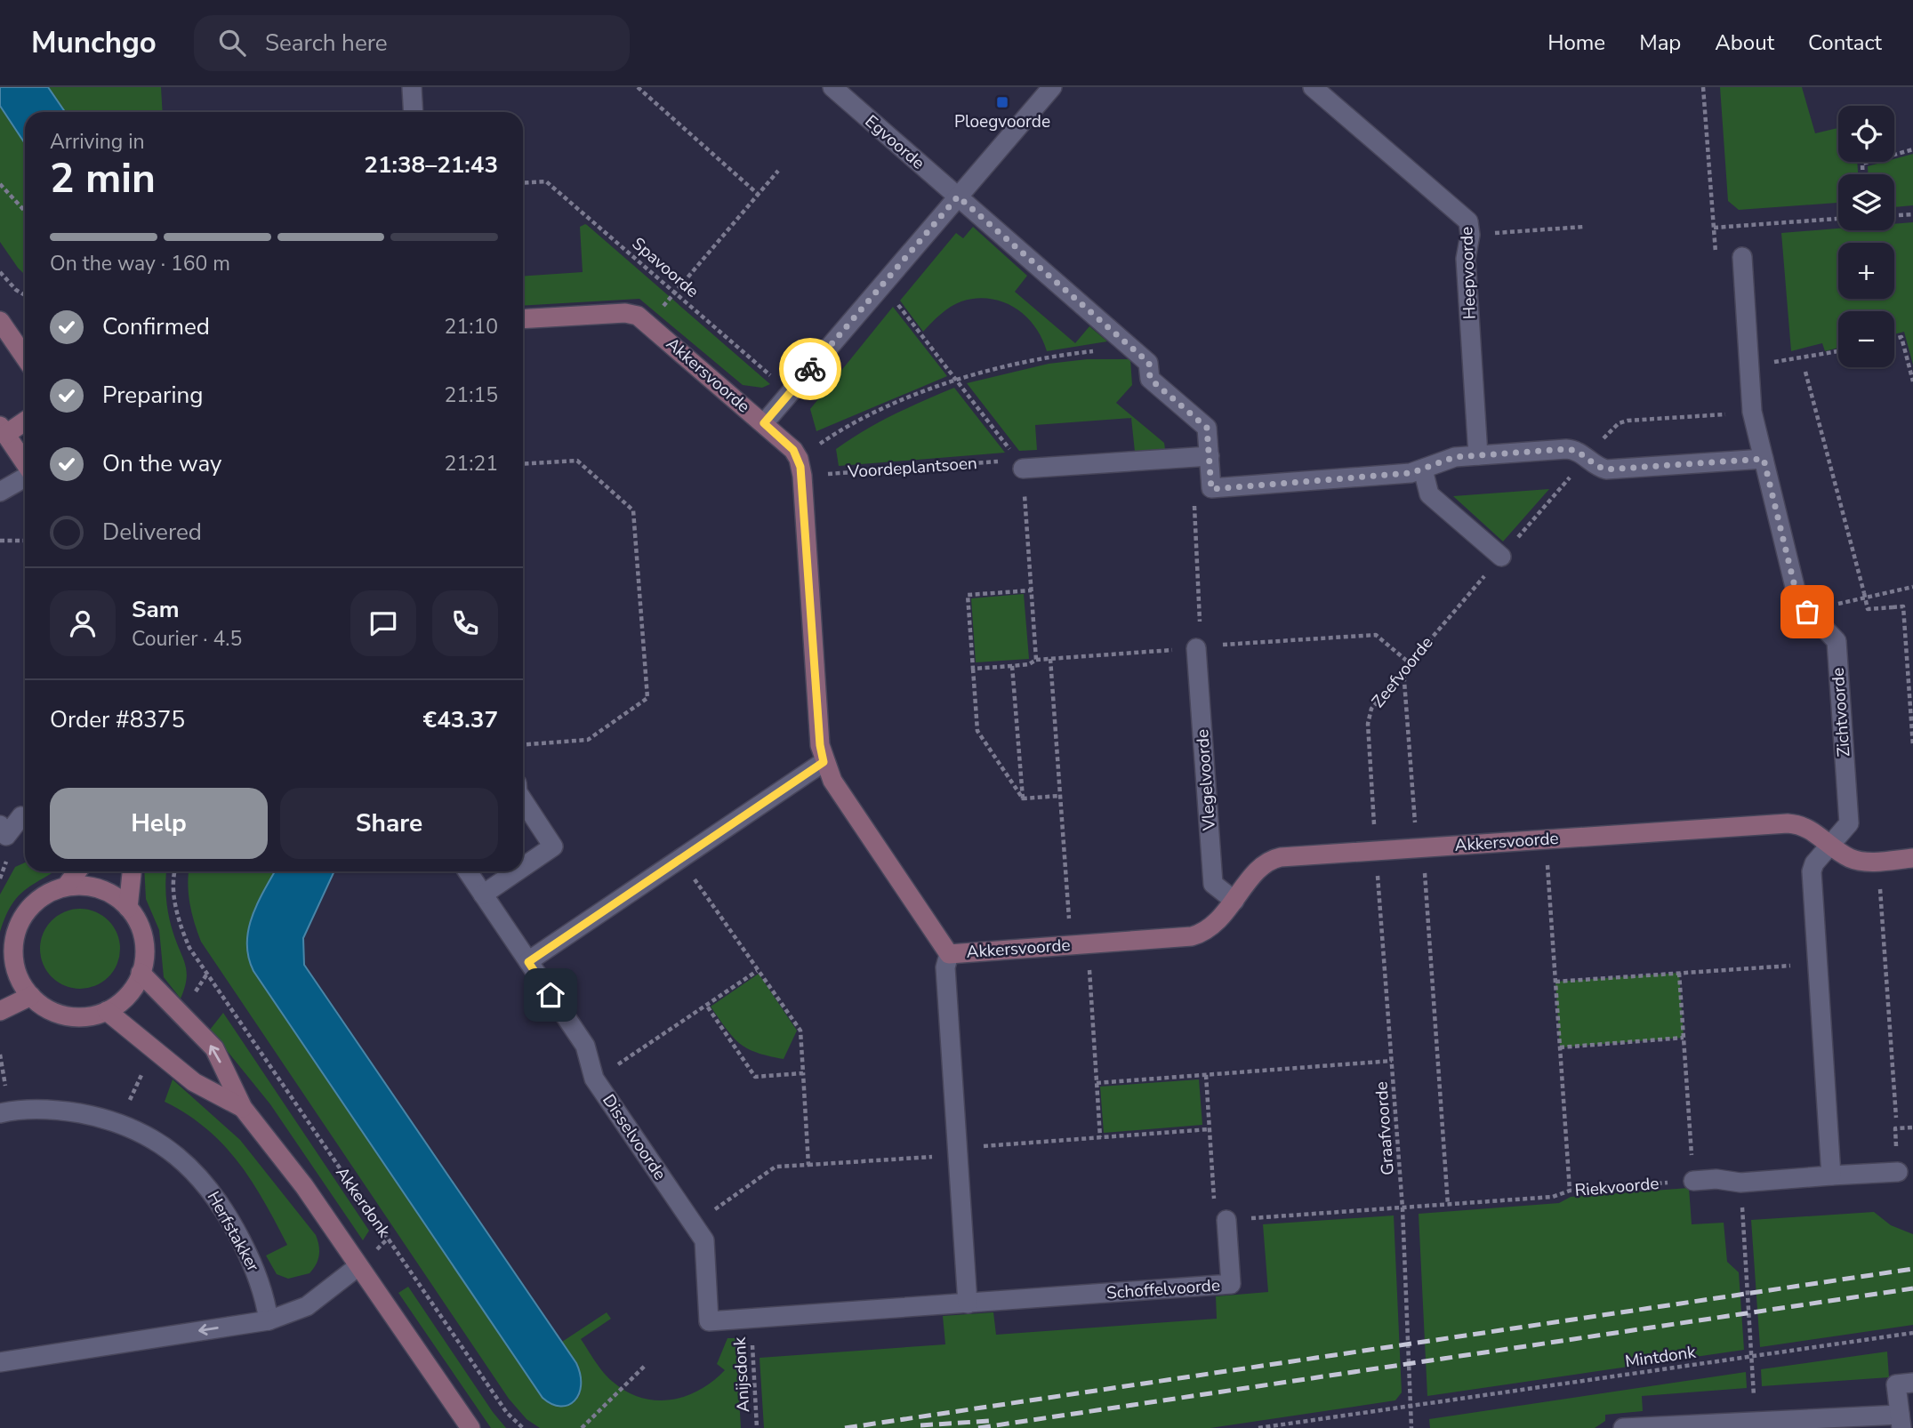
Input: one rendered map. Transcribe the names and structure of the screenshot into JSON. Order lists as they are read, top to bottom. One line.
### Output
{"streets":{"street":["Egvoorde","Heepvoorde","Akkersvoorde","Zichtvoorde","Vlegelvoorde","Disselvoorde","Herfstakker","Schoffelvoorde"],"path":["Spavoorde","Voordeplantsoen","Zeefvoorde","Graafvoorde","Riekvoorde","Akkerdonk","Mintdonk","Anijsdonk"]},"crossings":[["Akkersvoorde","Voordeplantsoen"],["Akkersvoorde","Zeefvoorde"],["Akkersvoorde","Zichtvoorde"],["Akkersvoorde","Vlegelvoorde"],["Akkersvoorde","Graafvoorde"],["Zeefvoorde","Graafvoorde"],["Graafvoorde","Riekvoorde"],["Graafvoorde","Mintdonk"],["Disselvoorde","Schoffelvoorde"],["Schoffelvoorde","Anijsdonk"]],"places":{"transit":["Ploegvoorde"]},"page":{"header":"Munchgo","search":"Search here","nav":["Home","Map","About","Contact"],"map_buttons":["+","−"],"heading":["2 min","Arriving in","21:38–21:43"],"panel":["Sam","Courier · 4.5","Order #8375","€43.37"],"bar":"On the way · 160 m","list":[["Confirmed","21:10"],["Preparing","21:15"],["On the way","21:21"],"Delivered"],"buttons":["Help","Share"]}}
